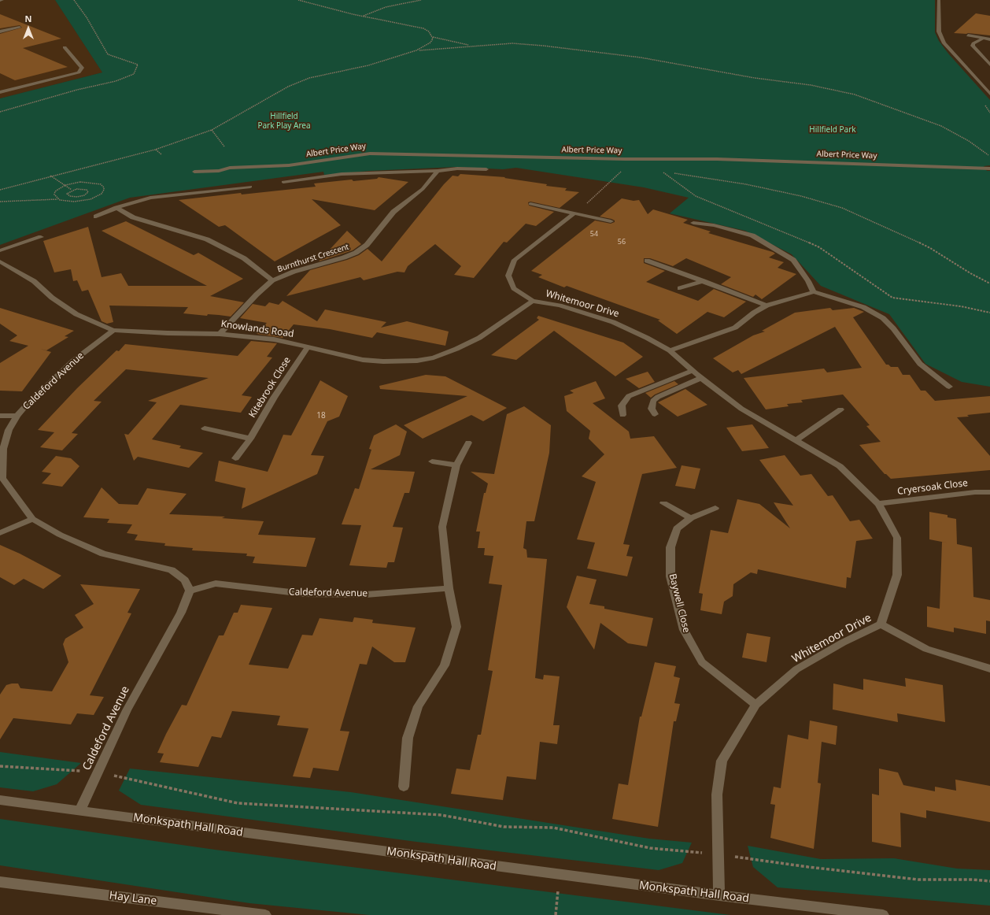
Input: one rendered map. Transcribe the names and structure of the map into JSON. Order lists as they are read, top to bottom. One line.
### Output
{"streets":{"street":["Albert Price Way","Burnthurst Crescent","Whitemoor Drive","Knowlands Road","Caldeford Avenue","Kitebrook Close","Cryersoak Close","Baywell Close","Monkspath Hall Road","Hay Lane"]},"crossings":[["Burnthurst Crescent","Knowlands Road"],["Whitemoor Drive","Knowlands Road"],["Whitemoor Drive","Cryersoak Close"],["Whitemoor Drive","Baywell Close"],["Whitemoor Drive","Monkspath Hall Road"],["Knowlands Road","Caldeford Avenue"],["Knowlands Road","Kitebrook Close"],["Caldeford Avenue","Monkspath Hall Road"]],"parks":["Hillfield Park Play Area","Hillfield Park"],"house_numbers":["54","56","18"],"north":"top"}
